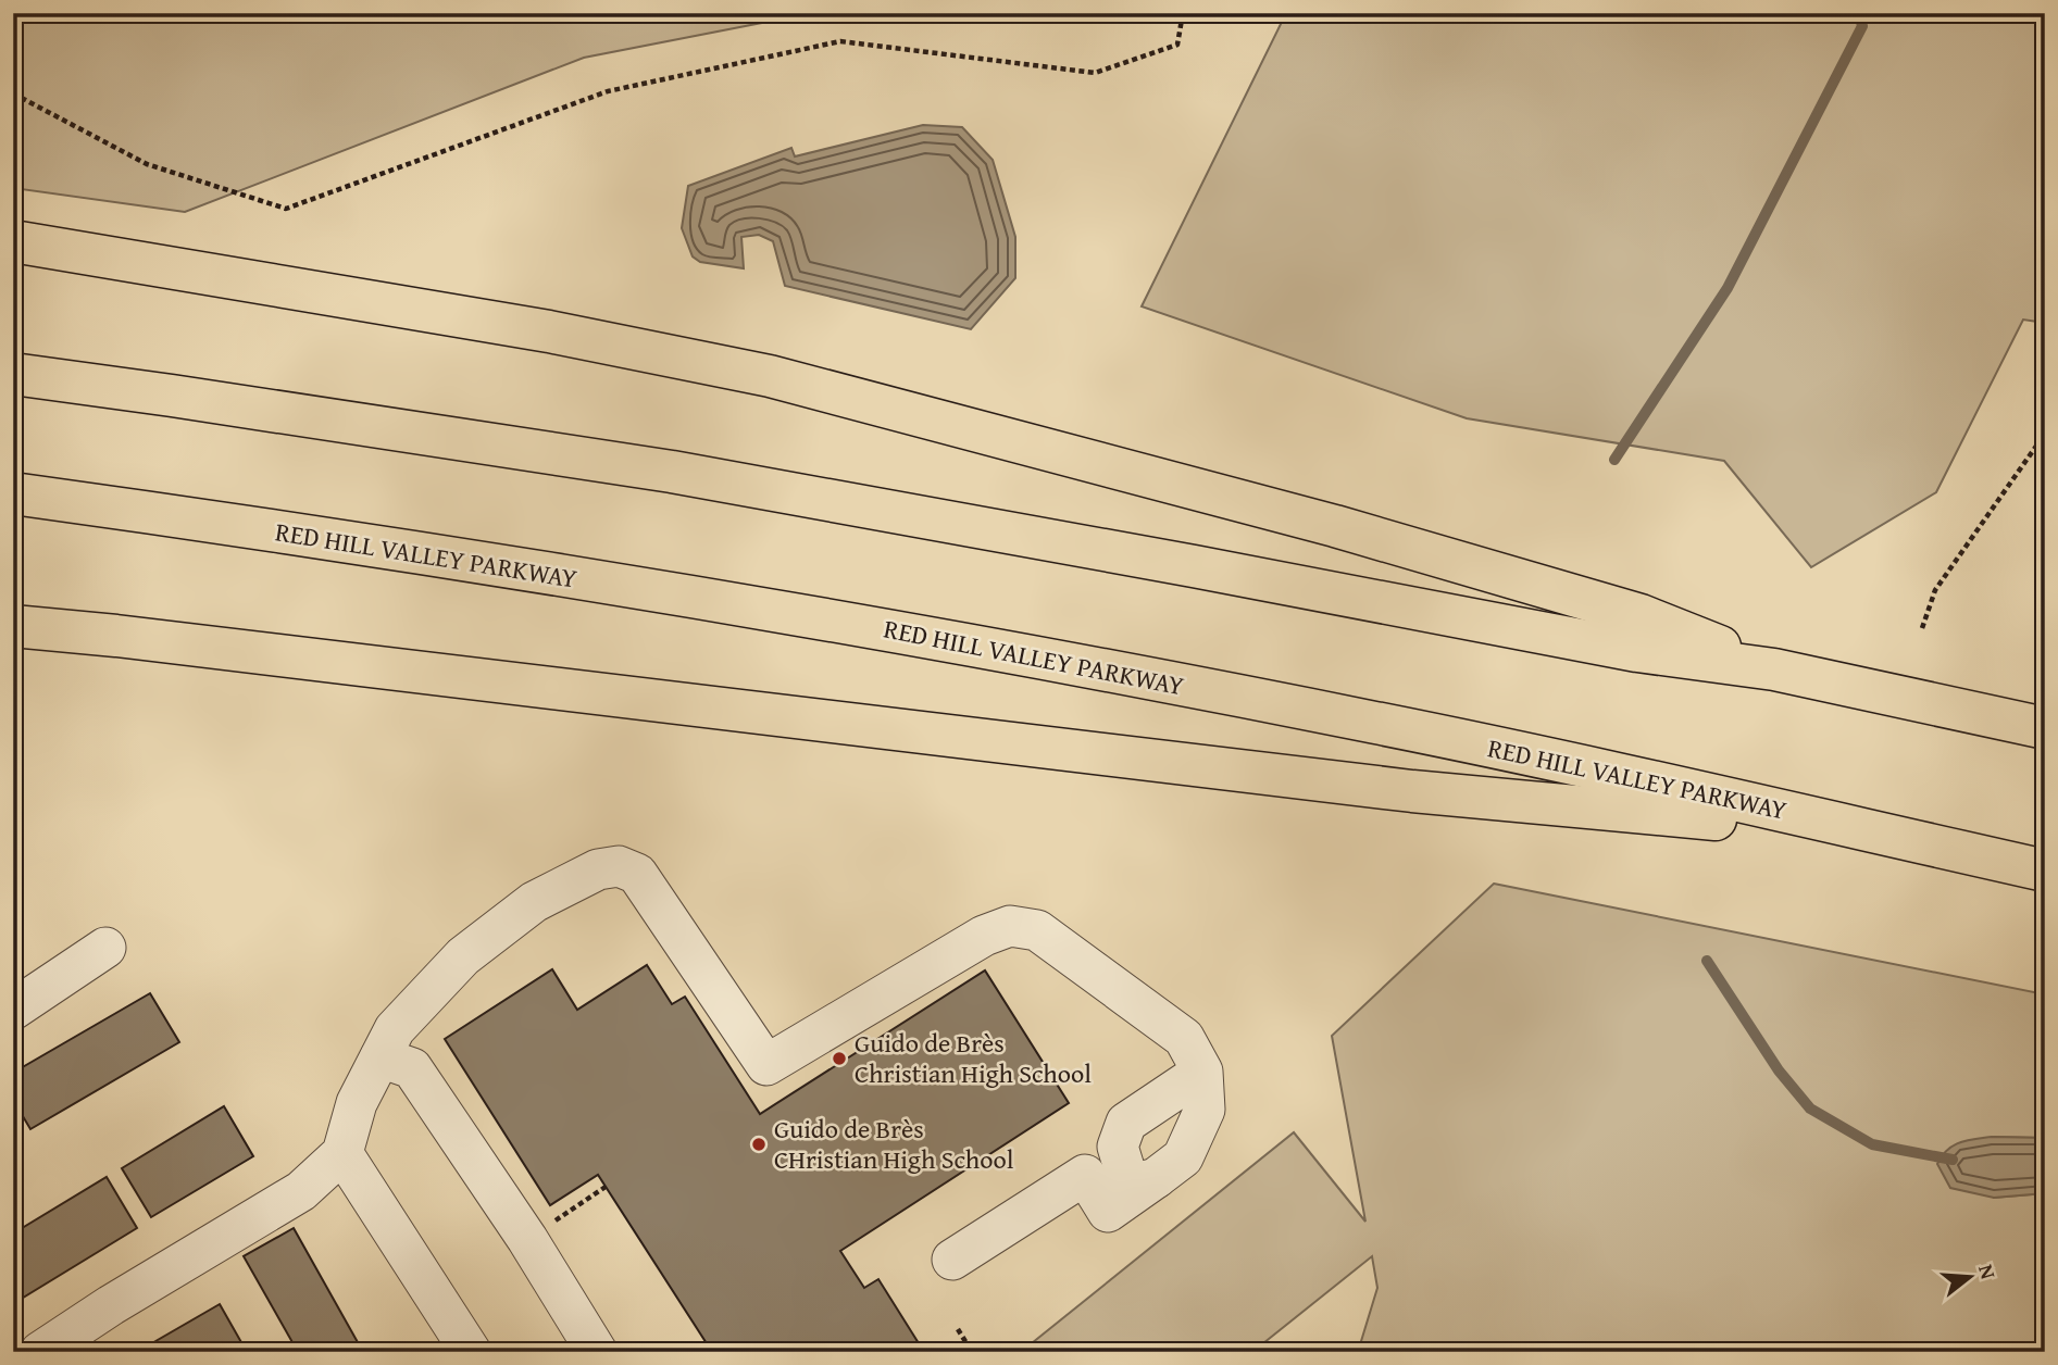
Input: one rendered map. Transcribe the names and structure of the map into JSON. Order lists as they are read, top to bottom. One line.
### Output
{"streets":{"highway":["RED HILL VALLEY PARKWAY"]},"places":["Guido de Brès Christian High School","Guido de Brès CHristian High School"],"north":"right"}
